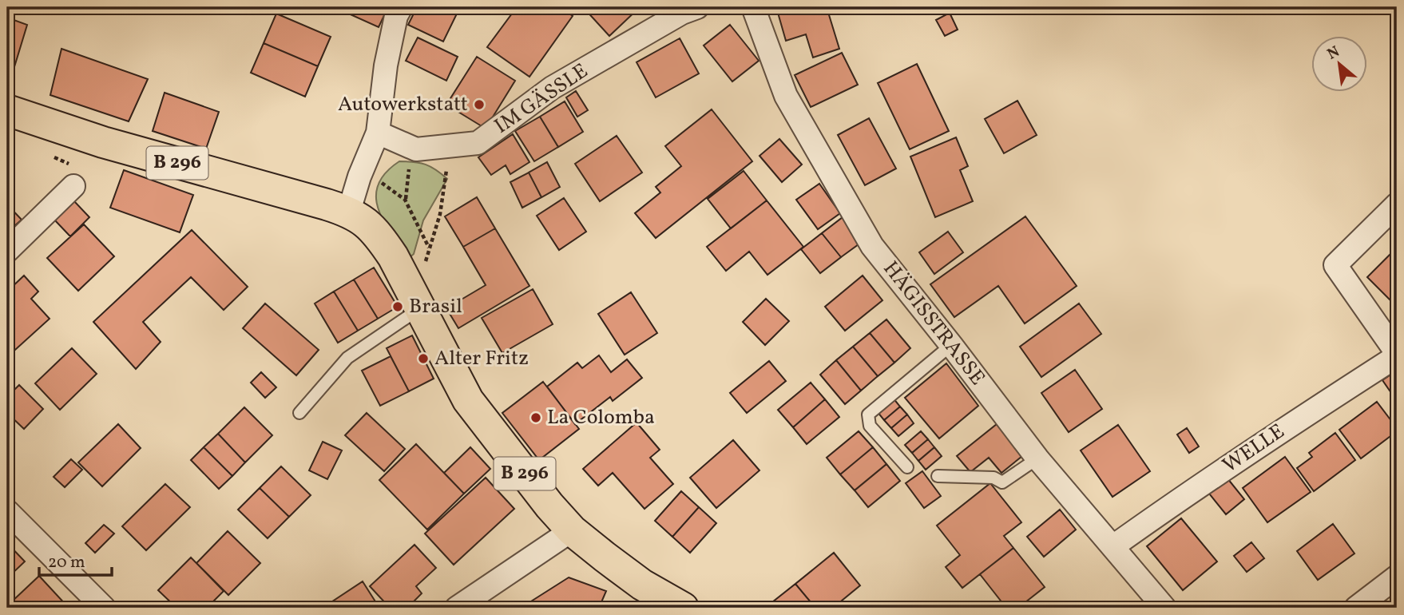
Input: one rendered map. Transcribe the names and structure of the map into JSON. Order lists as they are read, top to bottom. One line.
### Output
{"streets":{"main road":["B 296"],"street":["IM GÄSSLE","HÄGISSTRASSE","WELLE"]},"crossings":[["HÄGISSTRASSE","WELLE"]],"places":["Autowerkstatt","Brasil","Alter Fritz","La Colomba"],"scale_bar":"20 m","north":"top left"}
